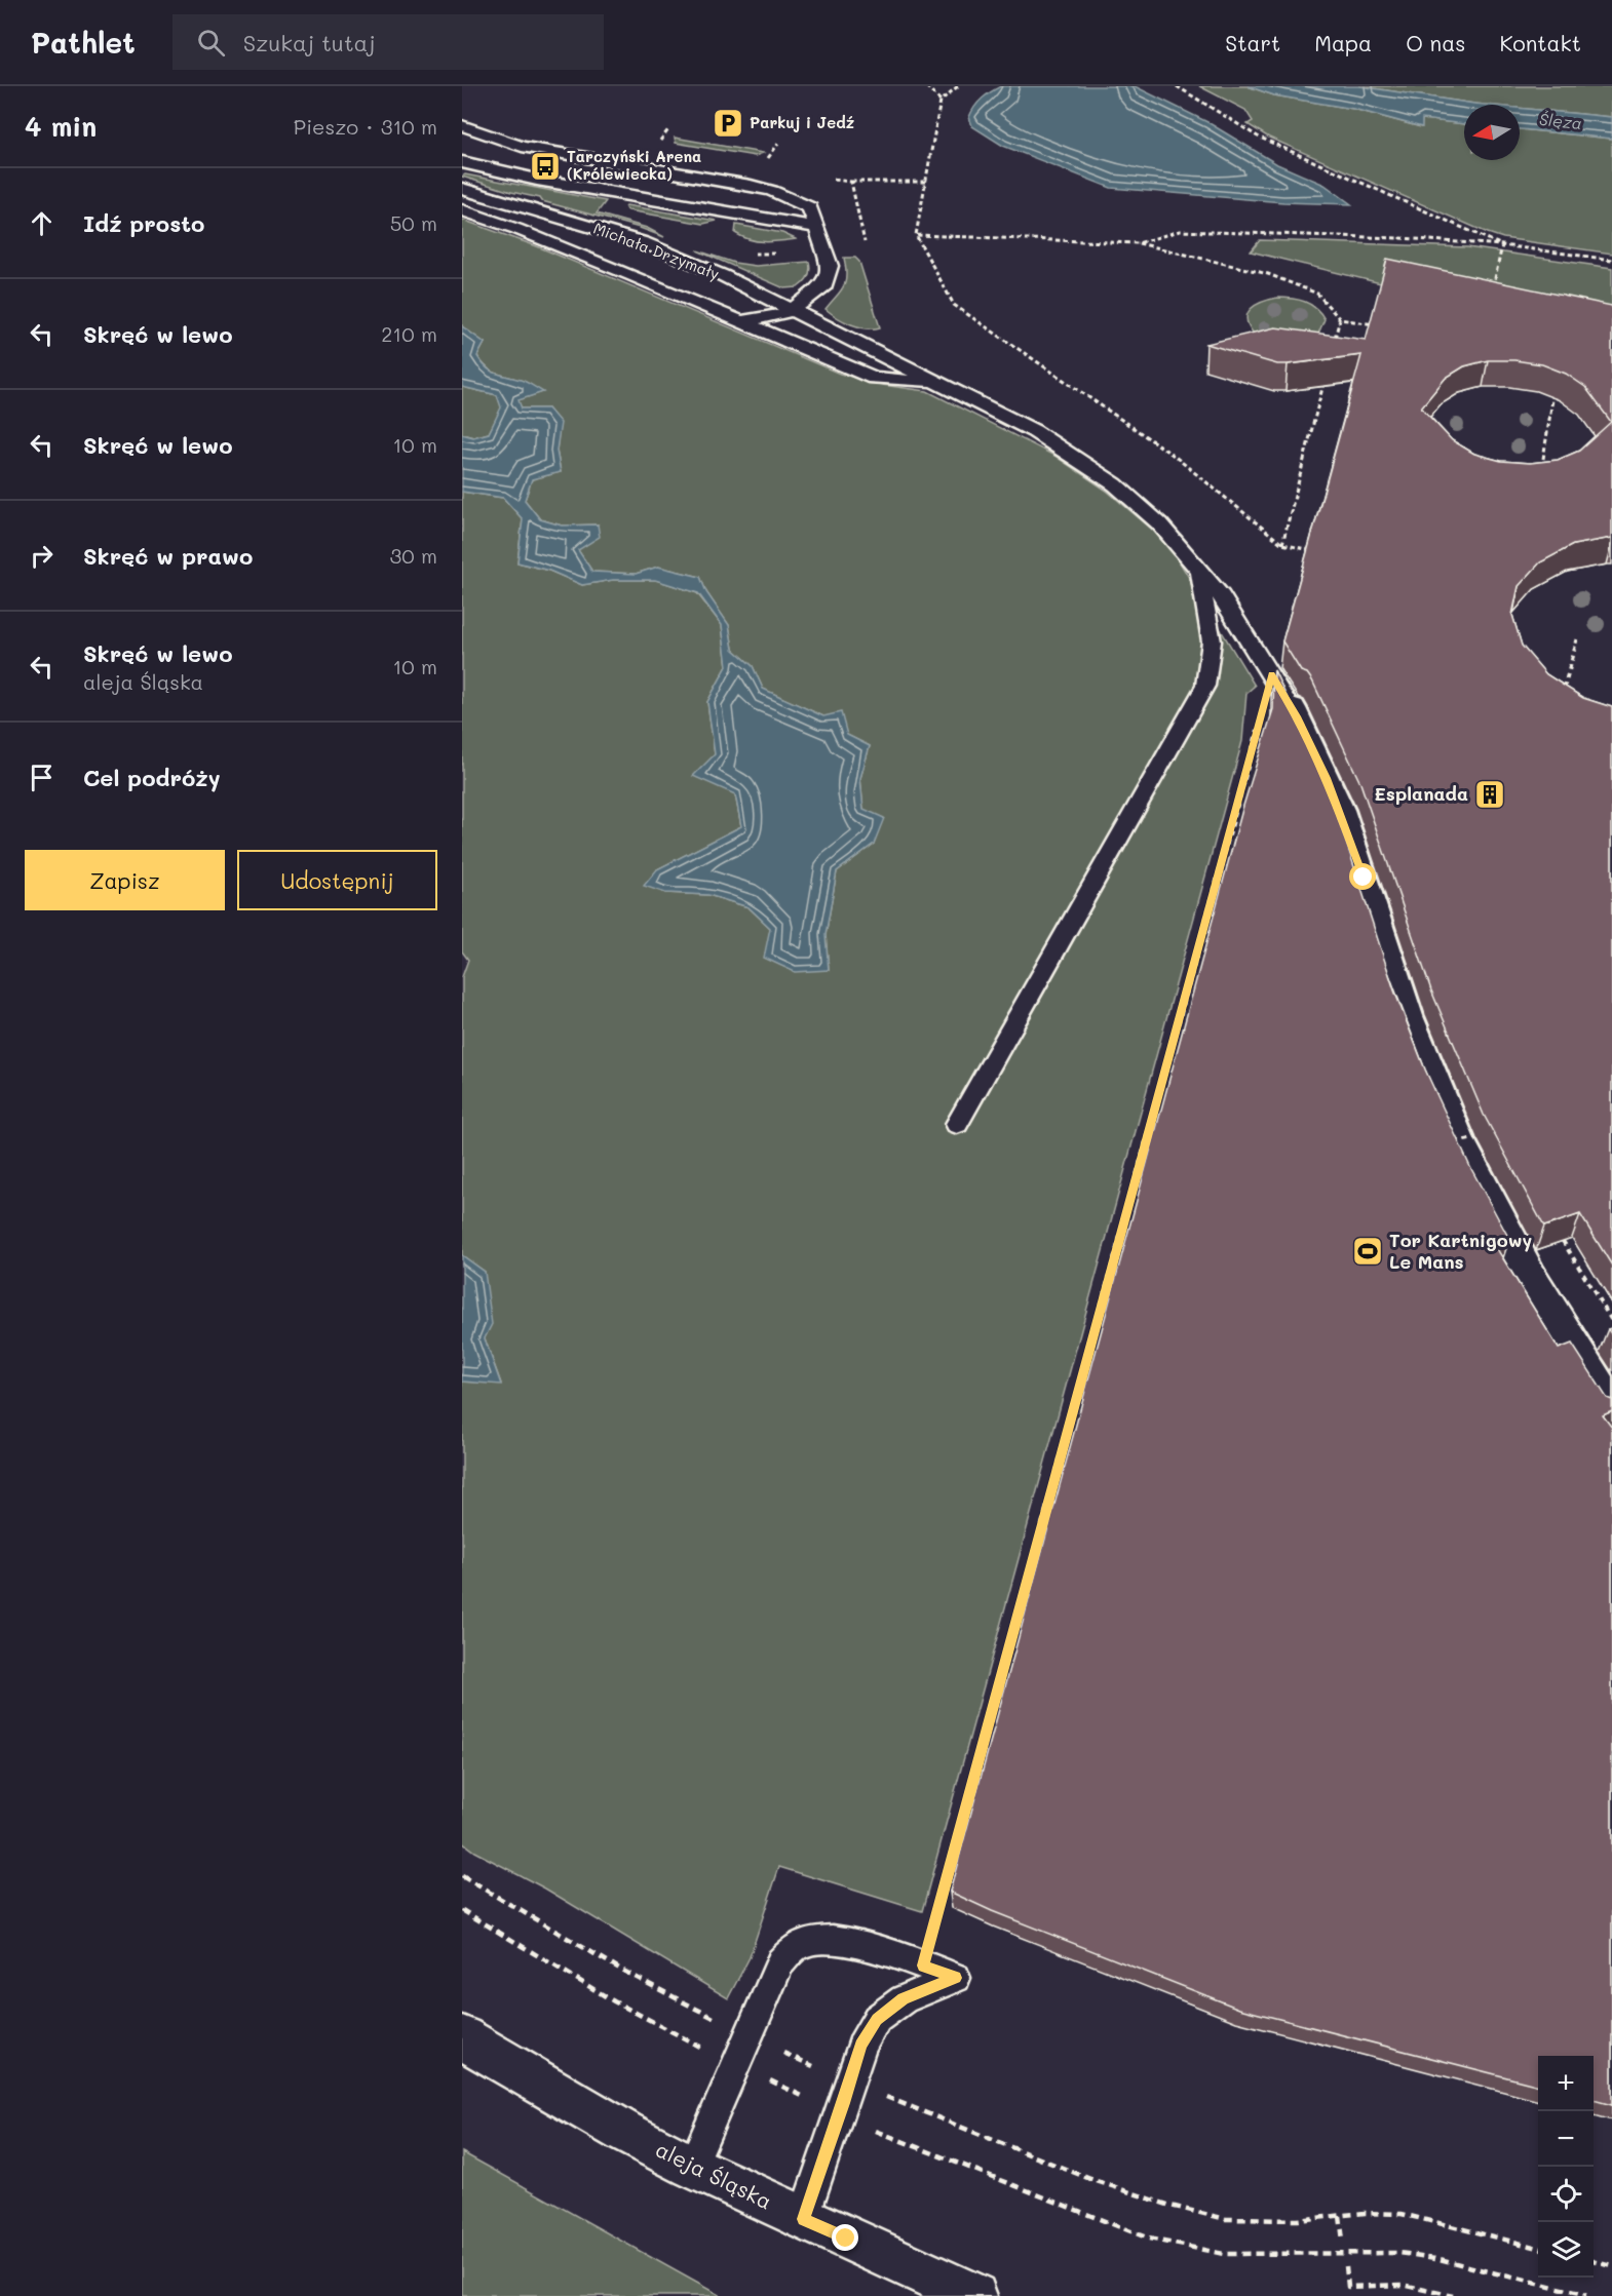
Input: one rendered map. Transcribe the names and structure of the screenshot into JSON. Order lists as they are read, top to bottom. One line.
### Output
{"streets":{"street":["aleja Śląska"],"lane":["Michała Drzymały"]},"water":["Ślęza"],"places":{"parking":["Parkuj i Jedź"],"bus stop":["Tarczyński Arena (Królewiecka)"],"building":["Esplanada"],"sports":["Tor Kartnigowy Le Mans"]},"north":"left","page":{"header":"Pathlet","search":"Szukaj tutaj","nav":["Start","Mapa","O nas","Kontakt"],"heading":["4 min","Pieszo · 310 m"],"list":[["Idź prosto","50 m"],["Skręć w lewo","210 m"],["Skręć w lewo","10 m"],["Skręć w prawo","30 m"],["Skręć w lewo","aleja Śląska","10 m"],"Cel podróży"],"buttons":["Zapisz","Udostępnij"],"map_buttons":["+","−"]}}
